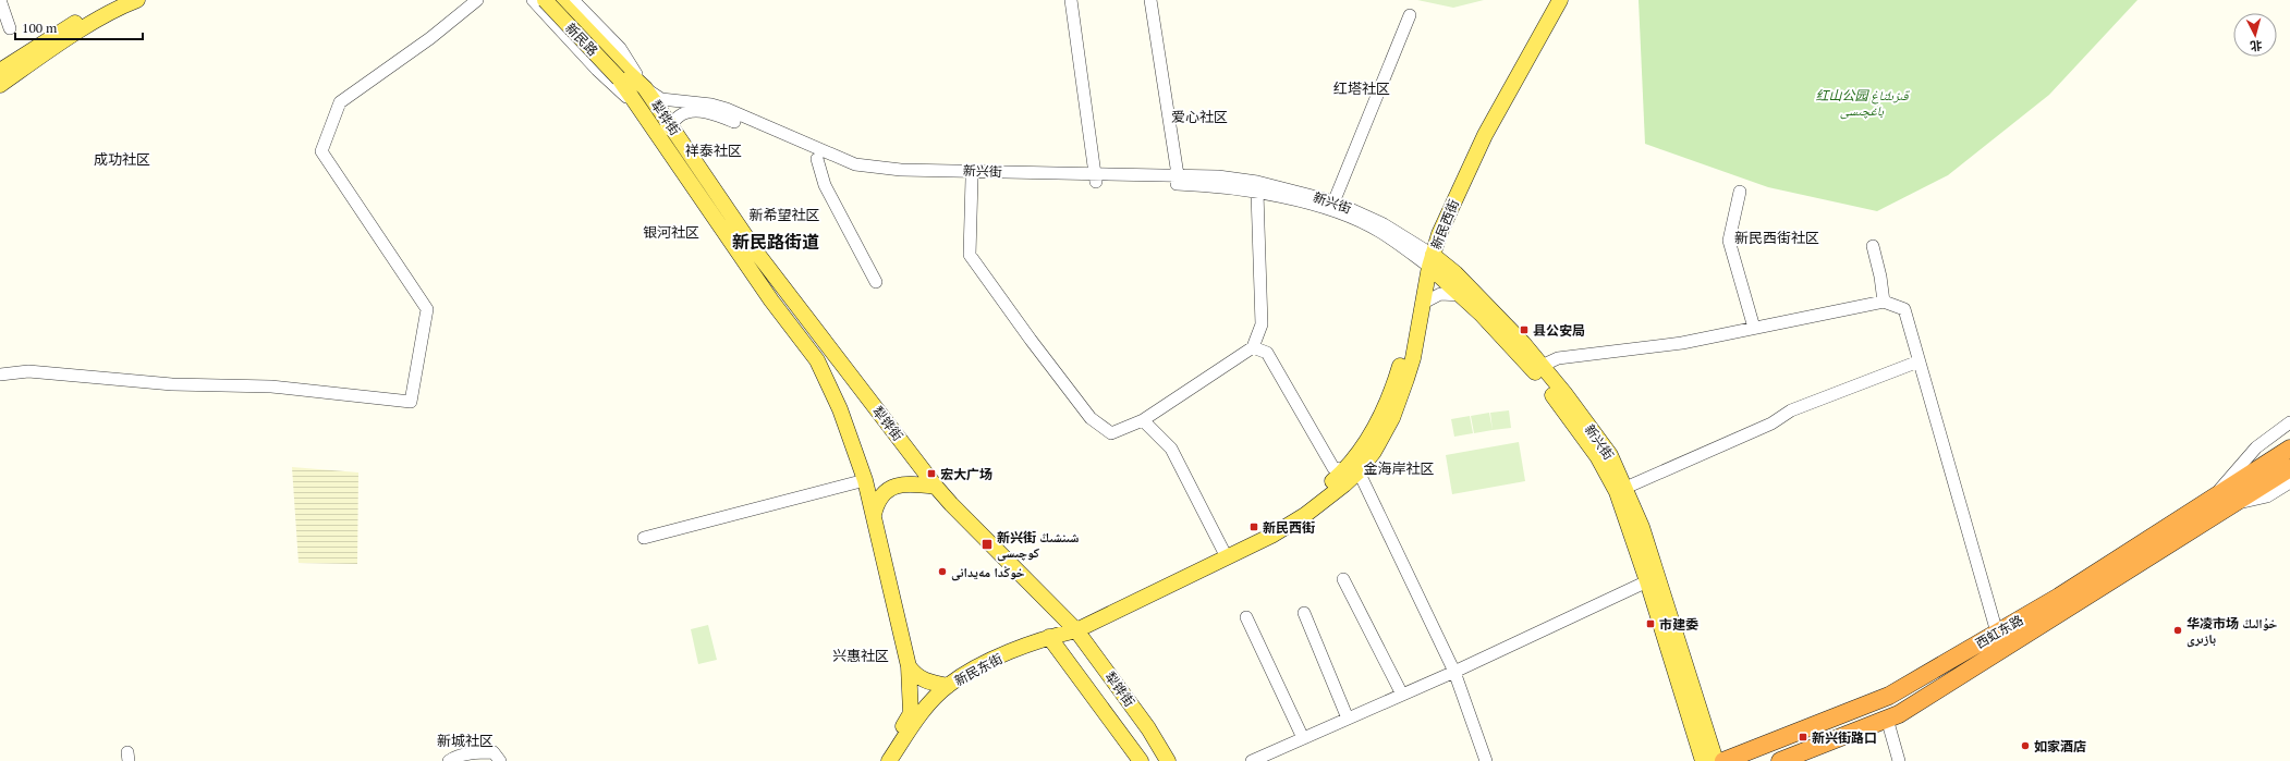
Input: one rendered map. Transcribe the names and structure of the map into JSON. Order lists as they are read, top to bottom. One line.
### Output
{"streets":{"highway":["西虹东路"],"main road":["新民路","犁铧街","新兴街","新民西街","新民东街"]},"crossings":[["新民路","犁铧街"],["犁铧街","新兴街"],["犁铧街","新民西街"],["犁铧街","新民东街"],["新兴街","新民西街"],["新民西街","新民东街"]],"districts":["红塔社区","爱心社区","祥泰社区","成功社区","新希望社区","银河社区","新民西街社区","新民路街道","金海岸社区","兴惠社区","新城社区"],"parks":["红山公园 قىزىلتاغ باغچىسى"],"places":{"transit":["县公安局","宏大广场","新民西街","新兴街 شىنشىڭ كوچىسى","市建委","新兴街路口"],"other":["خوڭدا مەيدانى","华凌市场 خۇالىڭ بازىرى","如家酒店"]},"scale_bar":"100 m","north":"bottom"}
